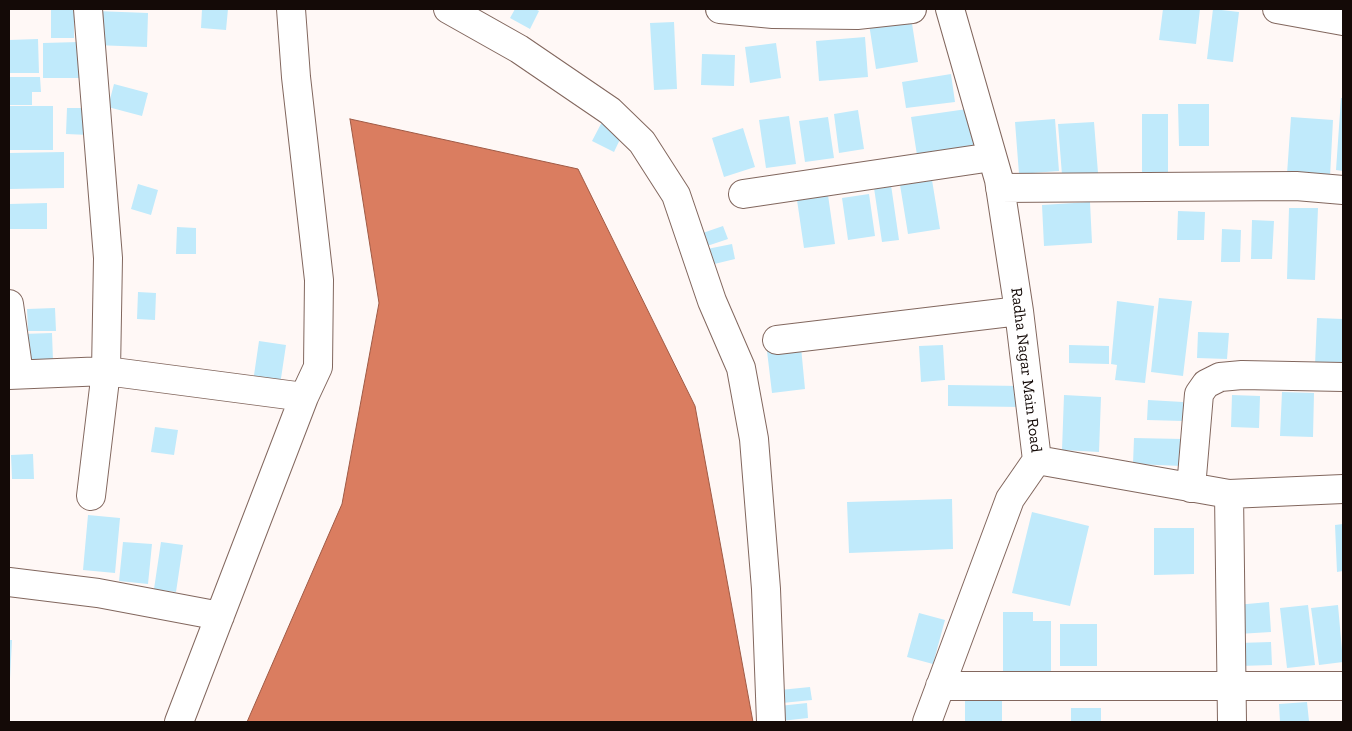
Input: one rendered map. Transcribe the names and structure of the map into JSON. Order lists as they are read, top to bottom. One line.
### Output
{"streets":{"street":["Radha Nagar Main Road"]}}
